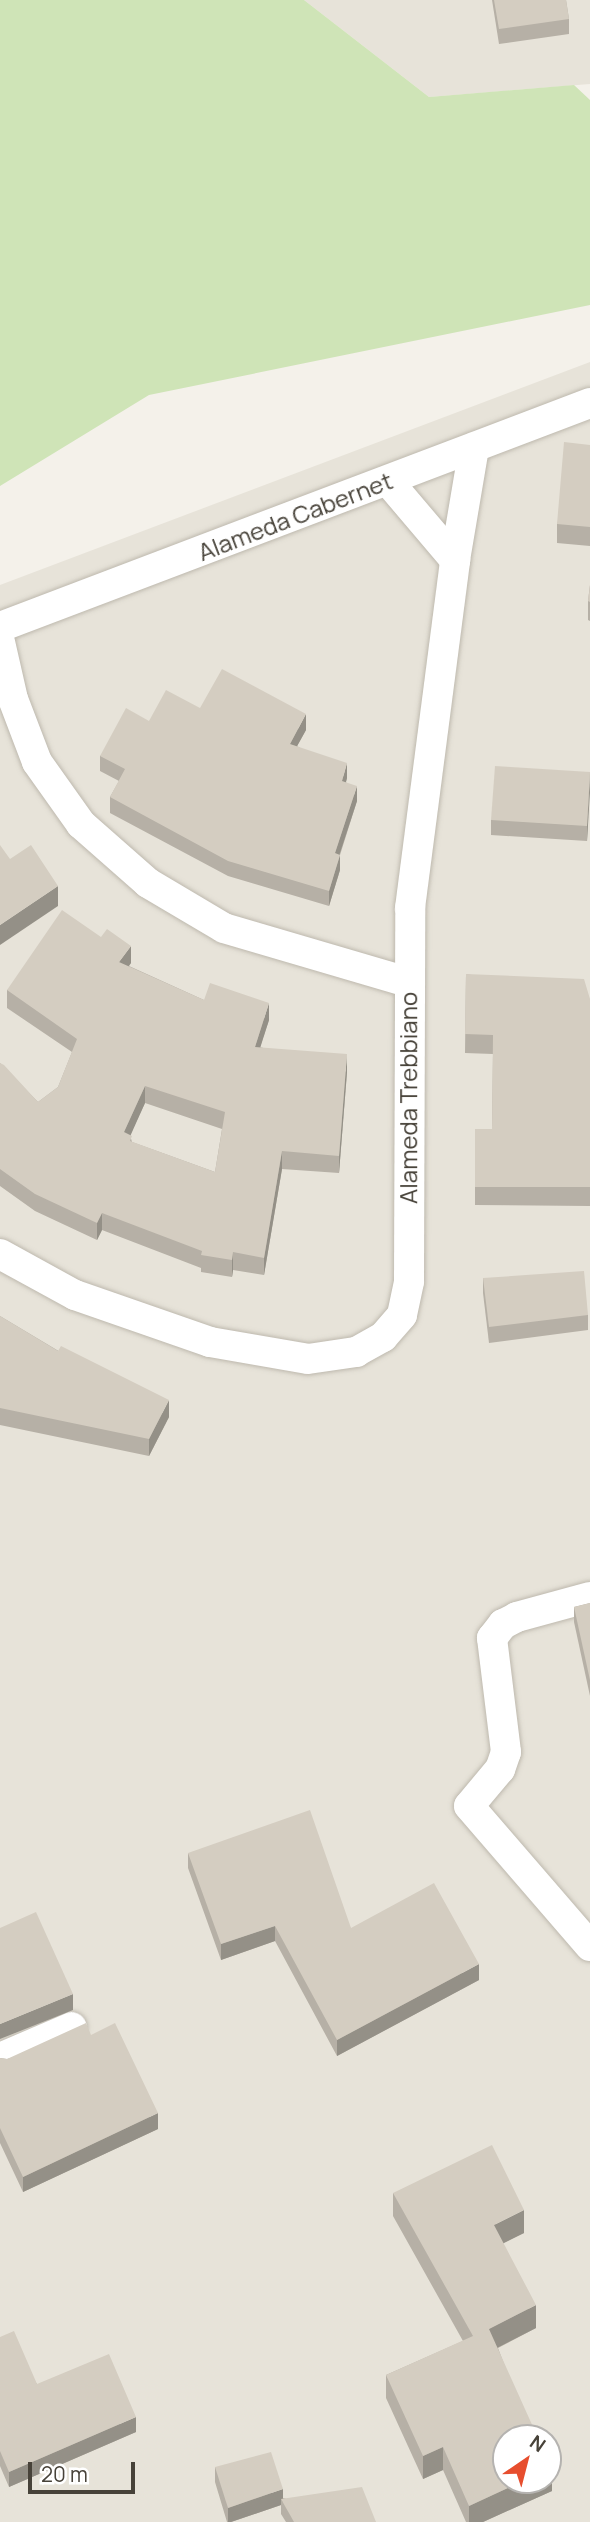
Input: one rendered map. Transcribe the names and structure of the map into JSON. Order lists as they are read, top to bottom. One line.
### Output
{"streets":{"street":["Alameda Cabernet","Alameda Trebbiano"]},"crossings":[["Alameda Cabernet","Alameda Trebbiano"]],"scale_bar":"20 m","north":"top right"}
